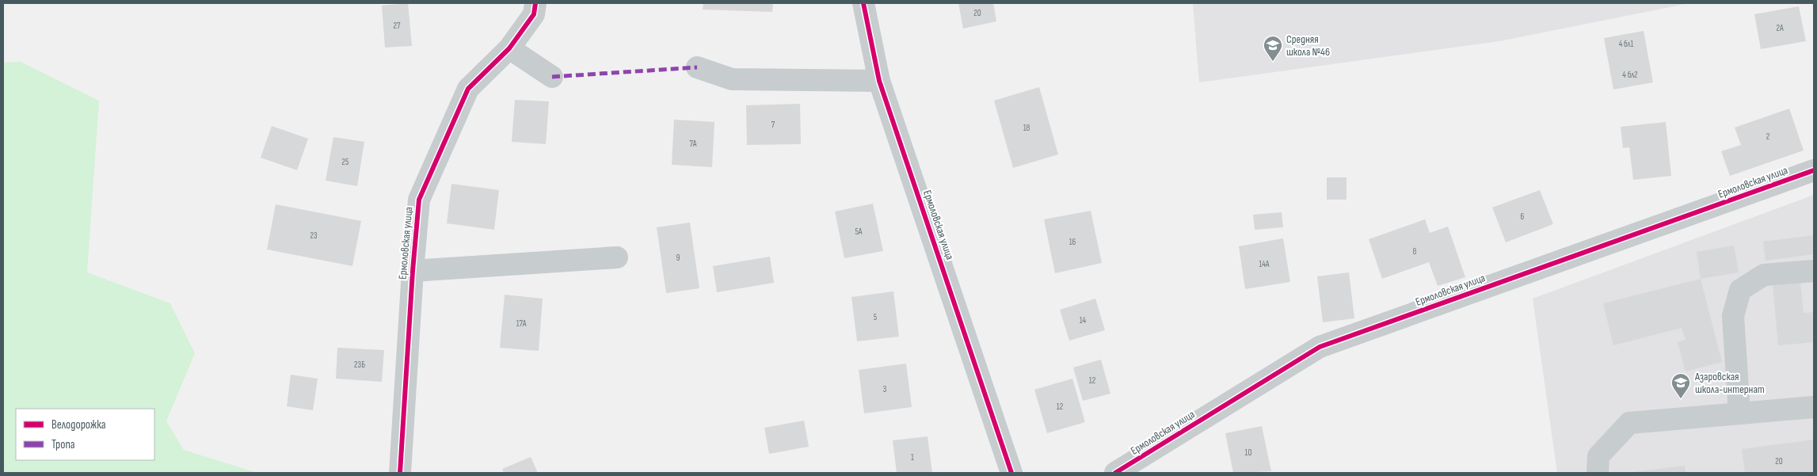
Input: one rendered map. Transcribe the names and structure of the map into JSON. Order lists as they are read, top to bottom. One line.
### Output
{"streets":{"street":["Ермоловская улица"]},"places":{"school or university":["Средняя школа №46","Азаровская школа-интернат"]},"house_numbers":["20","27","2А","4 бл1","4 бл2","7","18","2","7А","25","6","5А","23","16","8","9","14А","5","14","17А","23Б","12","3","12","10","1","20"],"legend":["Велодорожка","Тропа"]}
